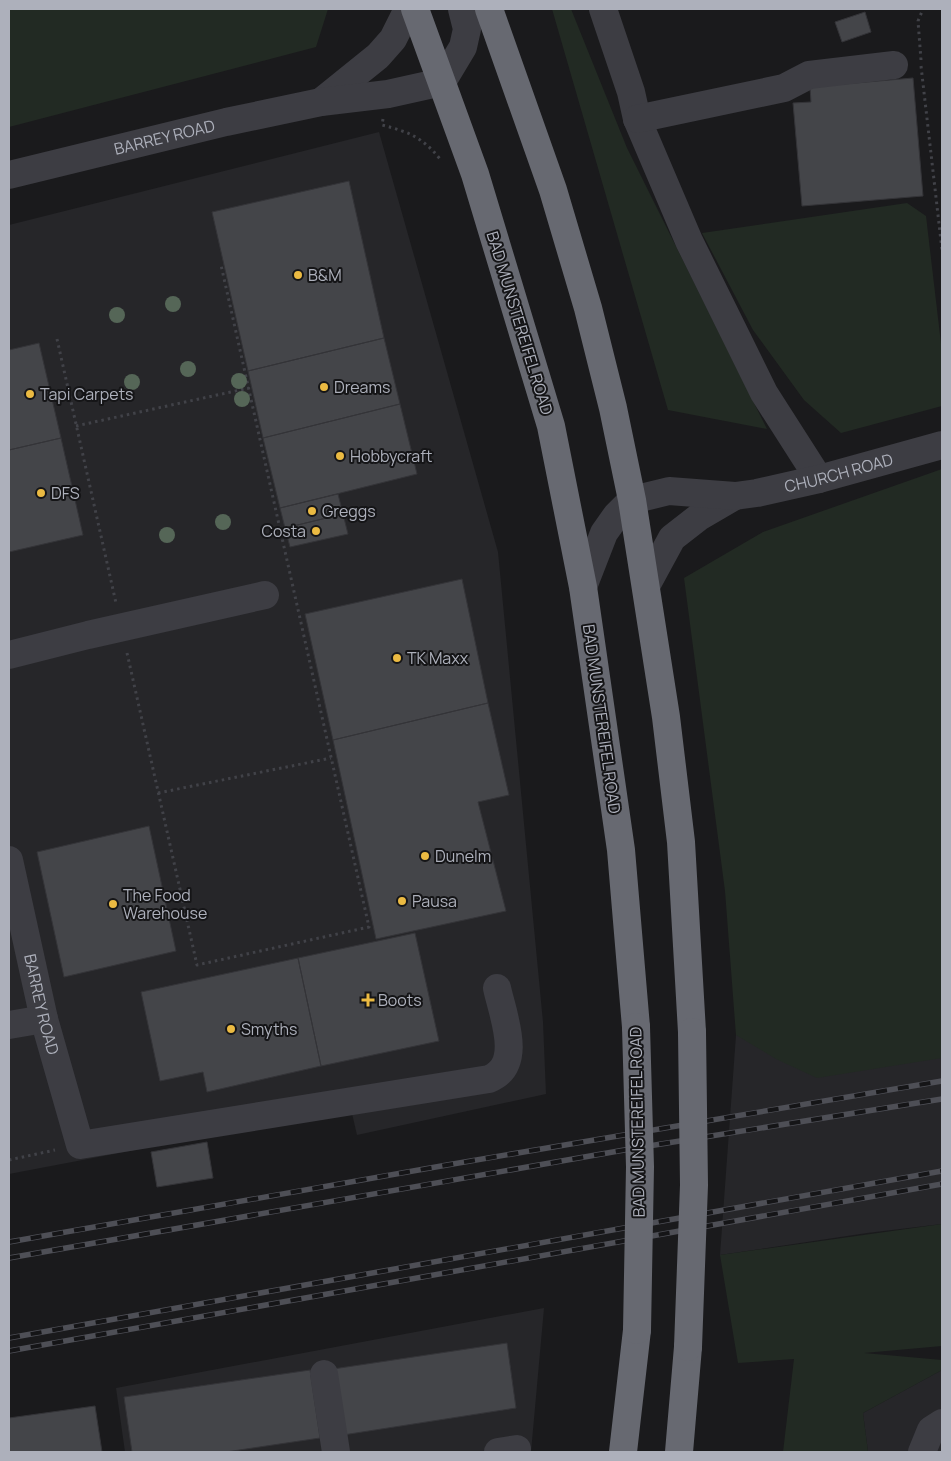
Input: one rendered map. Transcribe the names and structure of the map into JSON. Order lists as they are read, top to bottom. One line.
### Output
{"streets":{"highway":["BAD MUNSTEREIFEL ROAD"],"street":["BARREY ROAD","CHURCH ROAD"]},"crossings":[["BARREY ROAD","BAD MUNSTEREIFEL ROAD"]],"places":{"other":["B&M","Dreams","Tapi Carpets","Hobbycraft","DFS","Greggs","Costa","TK Maxx","Dunelm","Pausa","The Food Warehouse","Smyths"],"health":["Boots"]}}
